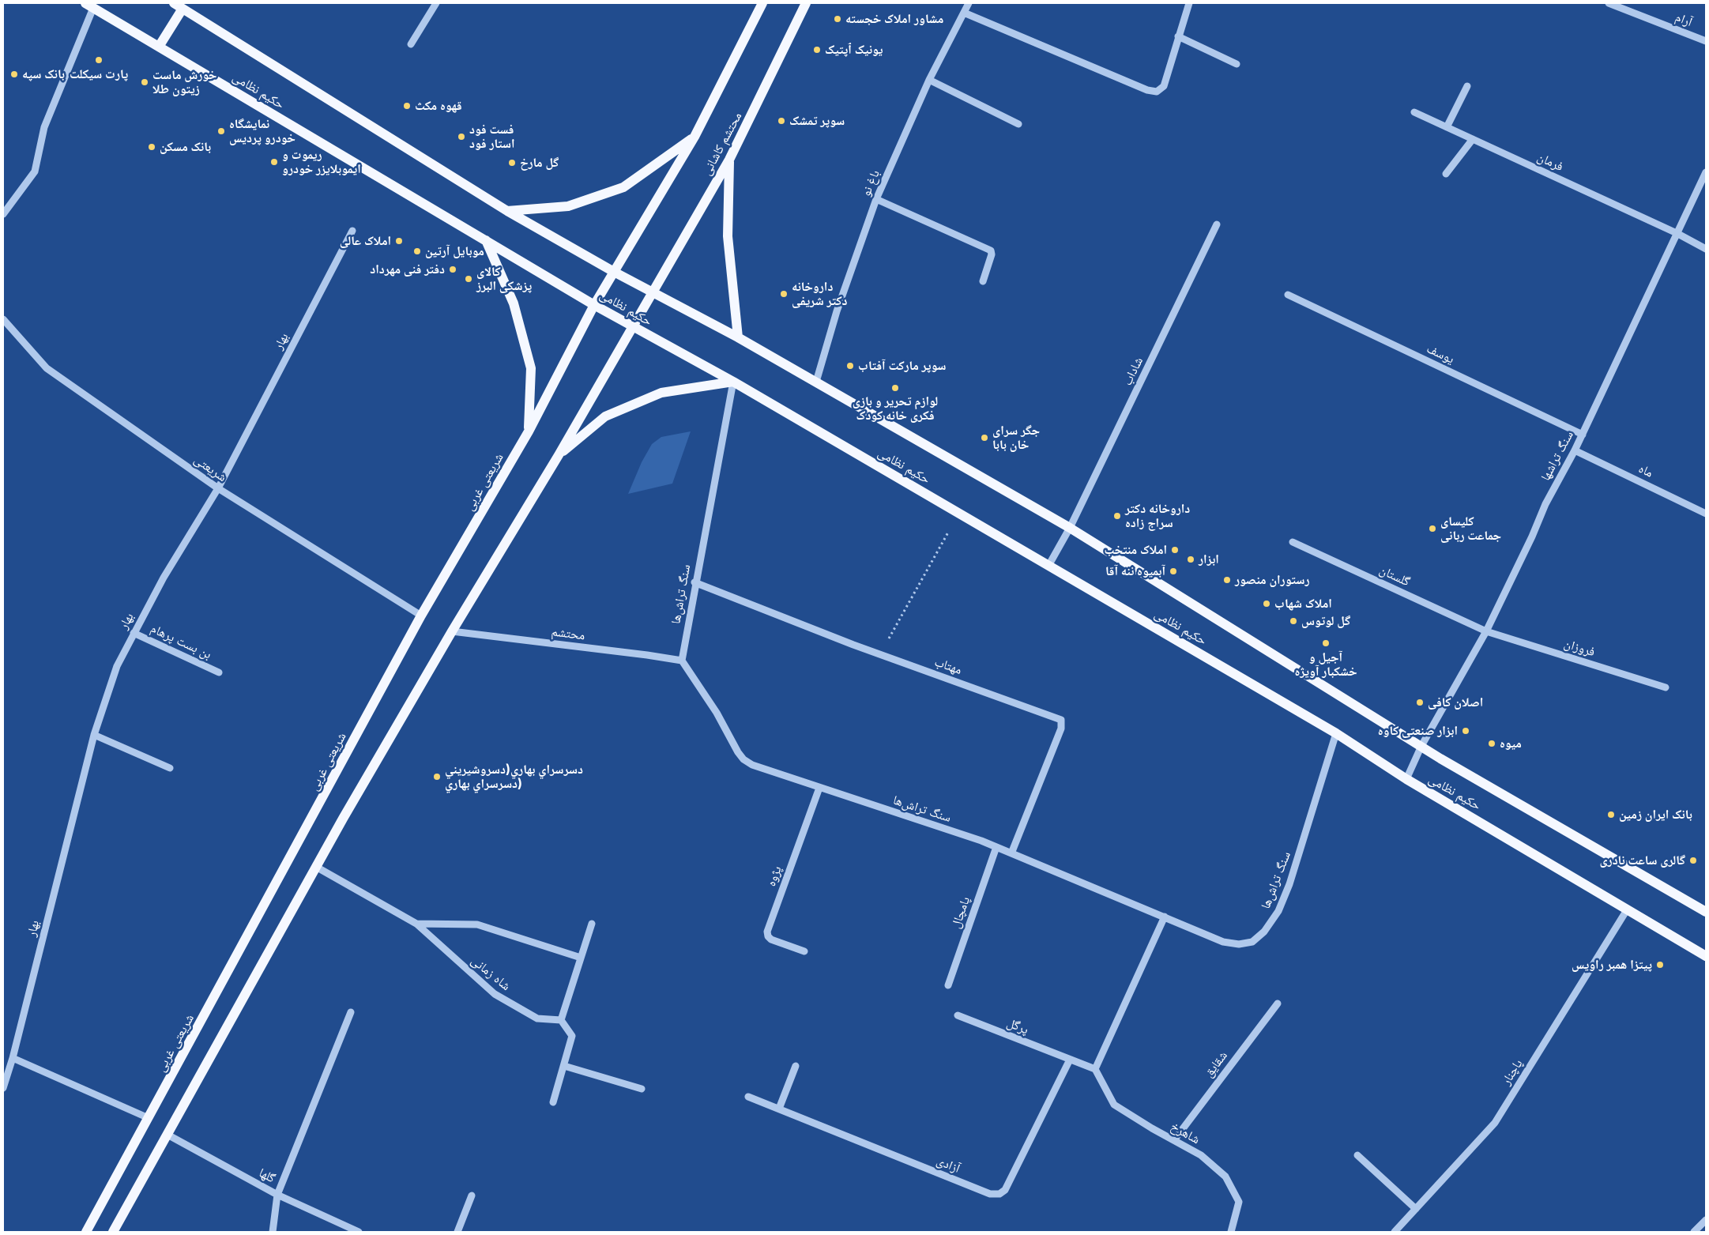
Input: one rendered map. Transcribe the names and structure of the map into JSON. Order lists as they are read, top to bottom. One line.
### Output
{"streets":{"main road":["حکیم نظامی","محتشم کاشانی","شریعتی غربی"],"street":["آرام","فرمان","باغ نو","بهار","یوسف","شاداب","سنگ تراشها","شریعتی","ماه","گلستان","سنگ تراش‌ها","محتشم","بن بست پرهام","فروزان","مهتاب","پژوه","پامچال","شاه زمانی","پرگل","شقایق","پاچنار","شاهرخ","آزادی","گلها"]},"crossings":[["حکیم نظامی","محتشم کاشانی"],["حکیم نظامی","باغ نو"],["حکیم نظامی","شاداب"],["حکیم نظامی","سنگ تراشها"],["حکیم نظامی","شریعتی غربی"],["حکیم نظامی","سنگ تراش‌ها"],["حکیم نظامی","پاچنار"],["فرمان","سنگ تراشها"],["بهار","شریعتی"],["بهار","بن بست پرهام"],["یوسف","سنگ تراشها"],["سنگ تراشها","ماه"],["سنگ تراشها","گلستان"],["سنگ تراشها","فروزان"],["شریعتی","شریعتی غربی"],["گلستان","فروزان"],["سنگ تراش‌ها","محتشم"],["سنگ تراش‌ها","مهتاب"],["سنگ تراش‌ها","پژوه"],["سنگ تراش‌ها","پامچال"],["پرگل","شاهرخ"],["پرگل","آزادی"],["شقایق","شاهرخ"]],"places":["مشاور املاک خجسته","یونیک ٱپتیک","پارت سیکلت","بانک سپه","خورش ماست زیتون طلا","قهوه مکث","سوپر تمشک","نمایشگاه خودرو پردیس","فست فود استار فود","بانک مسکن","ریموت و ایموبلایزر خودرو","گل مارخ","املاک عالی","موبایل آرتین","دفتر فنی مهرداد","کالای پزشکی البرز","داروخانه دکتر شریفی","سوپر مارکت آفتاب","لوازم تحریر و بازی فکری خانه کودک","جگر سرای خان بابا","داروخانه دکتر سراج زاده","کلیسای جماعت ربانی","املاک منتخب","ابزار","آبمیوه ننه آقا","رستوران منصور","املاک شهاب","گل لوتوس","آجیل و خشکبار آویژه","اصلان کافی","ابزار صنعتی کاوه","میوه","دسرسراي بهاري(دسروشيريني دسرسراي بهاري)","بانک ایران زمین","گالری ساعت نادری","پیتزا همبر راویس"]}
